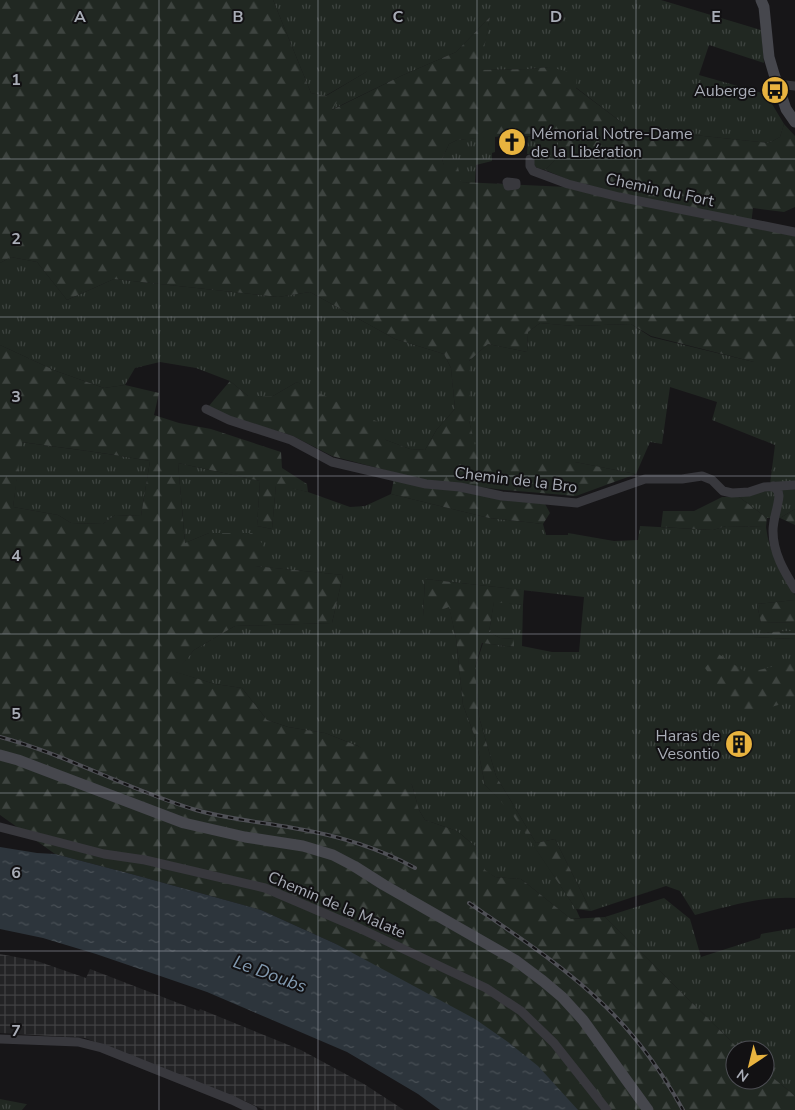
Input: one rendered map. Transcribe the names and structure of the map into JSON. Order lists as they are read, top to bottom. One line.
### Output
{"streets":{"street":["Chemin du Fort","Chemin de la Bro","Chemin de la Malate"]},"water":["Le Doubs"],"places":{"bus stop":["Auberge"],"church":["Mémorial Notre-Dame de la Libération"],"building":["Haras de Vesontio"]},"north":"bottom left","grid":{"columns":["A","B","C","D","E"],"rows":["1","2","3","4","5","6","7"]}}
